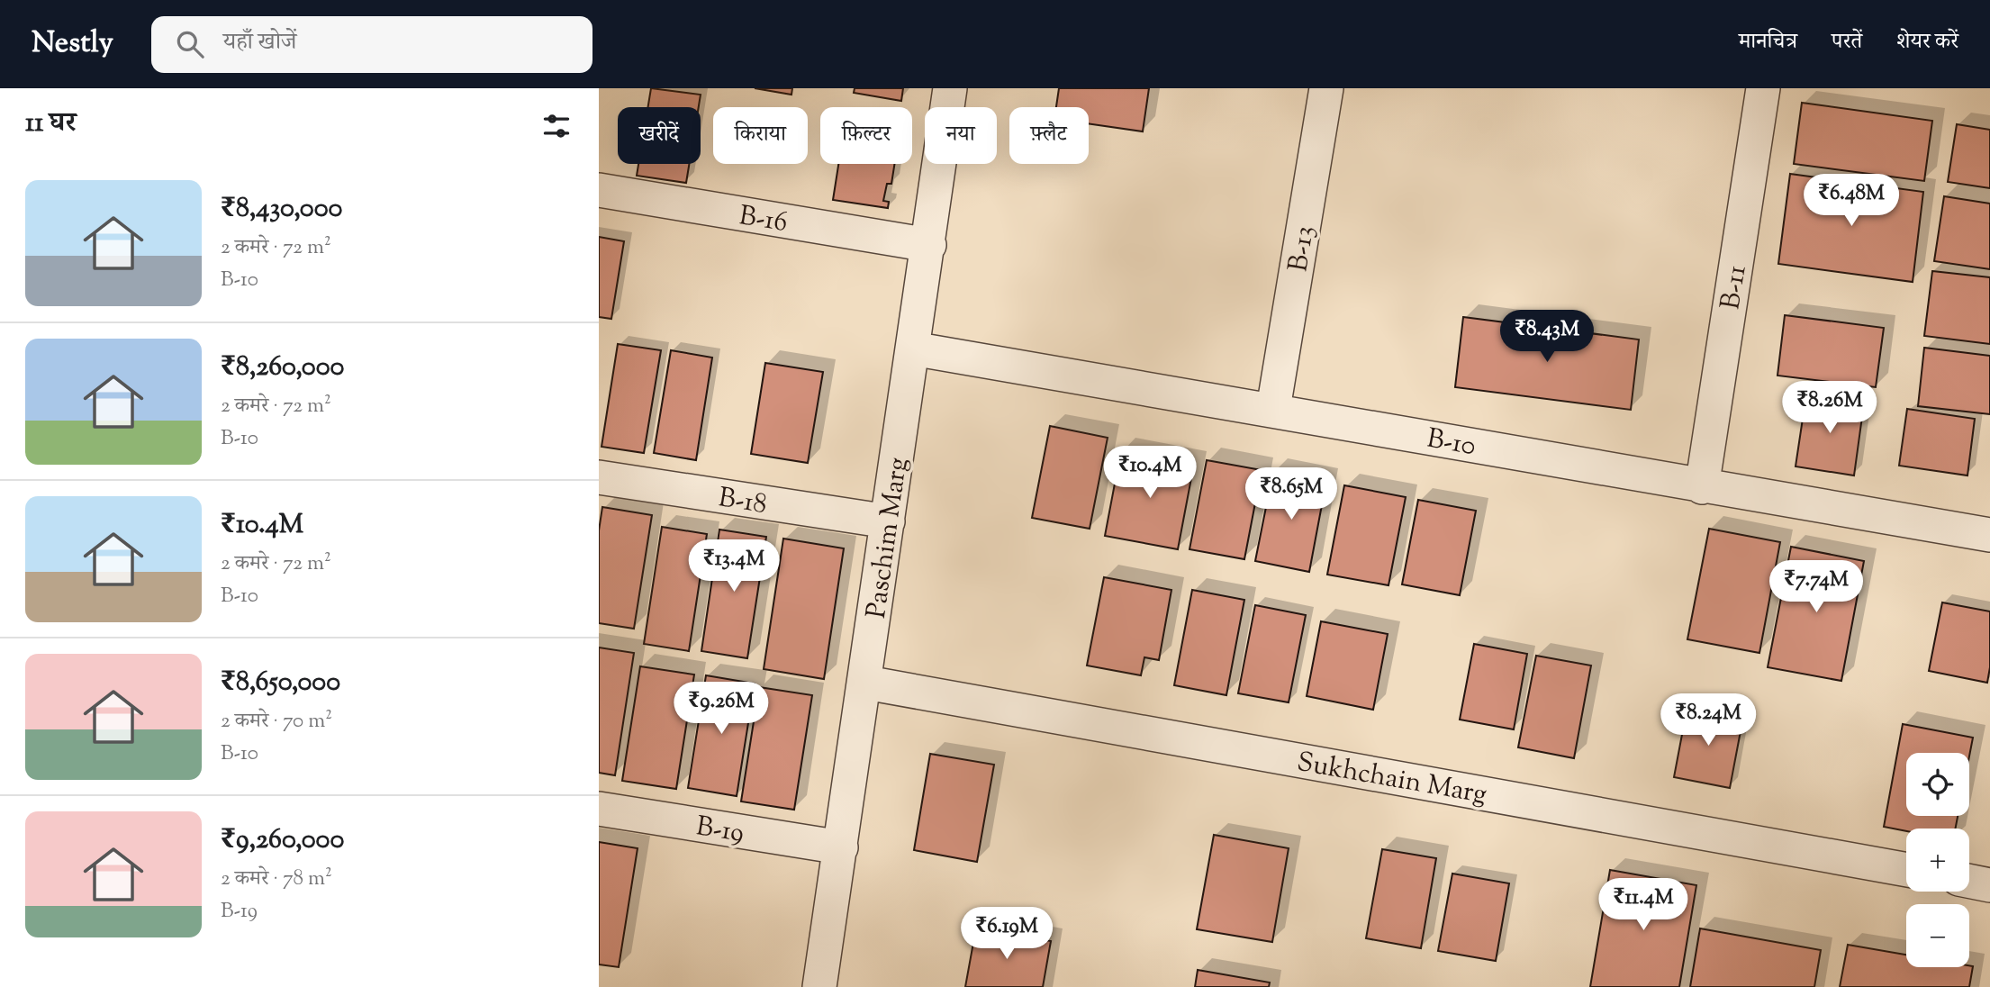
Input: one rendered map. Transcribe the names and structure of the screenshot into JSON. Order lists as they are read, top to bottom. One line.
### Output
{"streets":{"street":["B-16","B-13","B-11","B-10","B-18","Paschim Marg","Sukhchain Marg","B-19"]},"crossings":[["B-16","Paschim Marg"],["B-13","B-10"],["B-11","B-10"],["B-10","Paschim Marg"],["B-18","Paschim Marg"],["Paschim Marg","Sukhchain Marg"],["Paschim Marg","B-19"]],"page":{"header":"Nestly","search":"यहाँ खोजें","nav":["मानचित्र","परतें","शेयर करें"],"heading":"11 घर","chip":["खरीदें","किराया","फ़िल्टर","नया","फ़्लैट"],"list":[{"name":"₹8,430,000","note":"2 कमरे · 72 m² · B-10"},{"name":"₹8,260,000","note":"2 कमरे · 72 m² · B-10"},{"name":"₹10.4M","note":"2 कमरे · 72 m² · B-10"},{"name":"₹8,650,000","note":"2 कमरे · 70 m² · B-10"},{"name":"₹9,260,000","note":"2 कमरे · 78 m² · B-19"}],"price":["₹6.48M","₹8.43M","₹8.26M","₹10.4M","₹8.65M","₹13.4M","₹7.74M","₹9.26M","₹8.24M","₹11.4M","₹6.19M"],"map_buttons":["+","−"]}}
